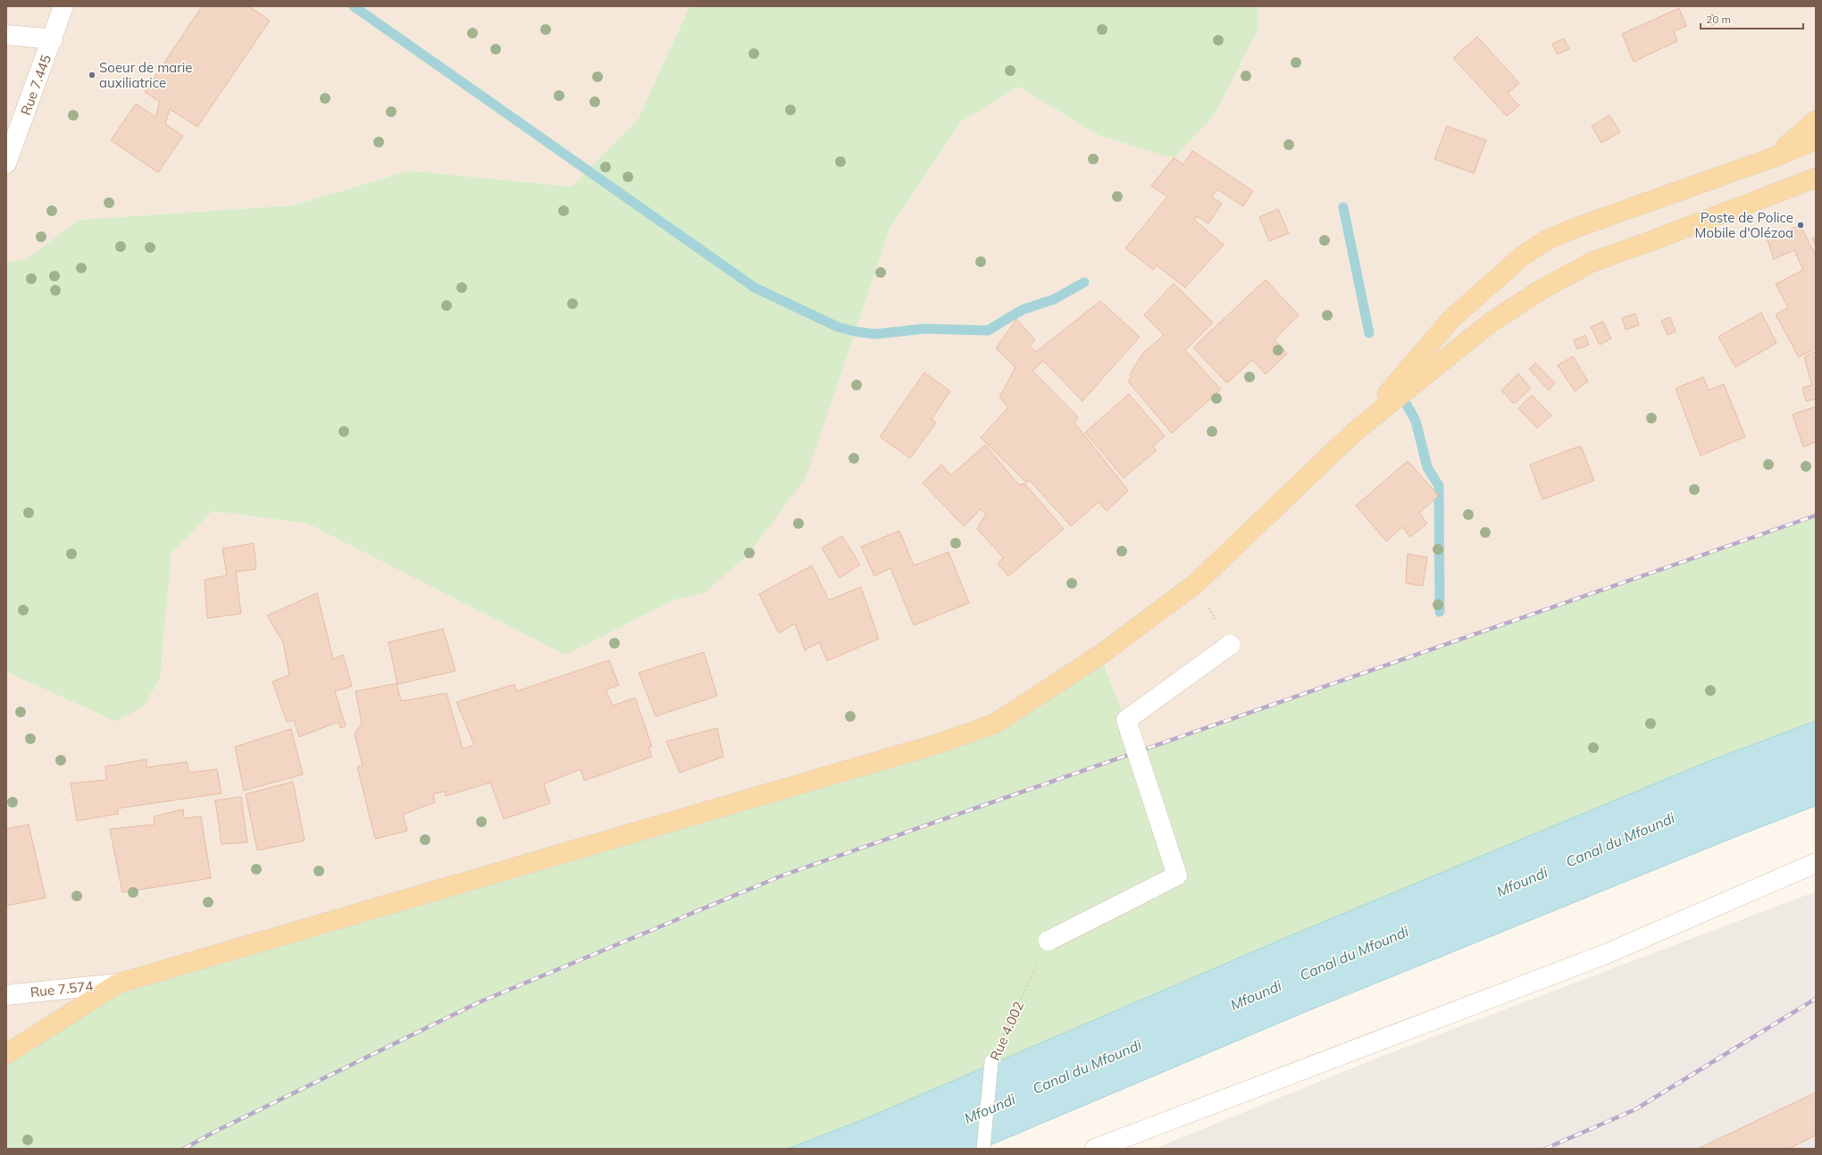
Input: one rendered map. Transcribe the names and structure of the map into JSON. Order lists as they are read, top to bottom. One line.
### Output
{"streets":{"street":["Rue 7.445","Rue 7.574"],"lane":["Rue 4.002"]},"water":["Canal du Mfoundi","Mfoundi"],"places":["Soeur de marie auxiliatrice","Poste de Police Mobile d'Olézoa"],"scale_bar":"20 m"}
